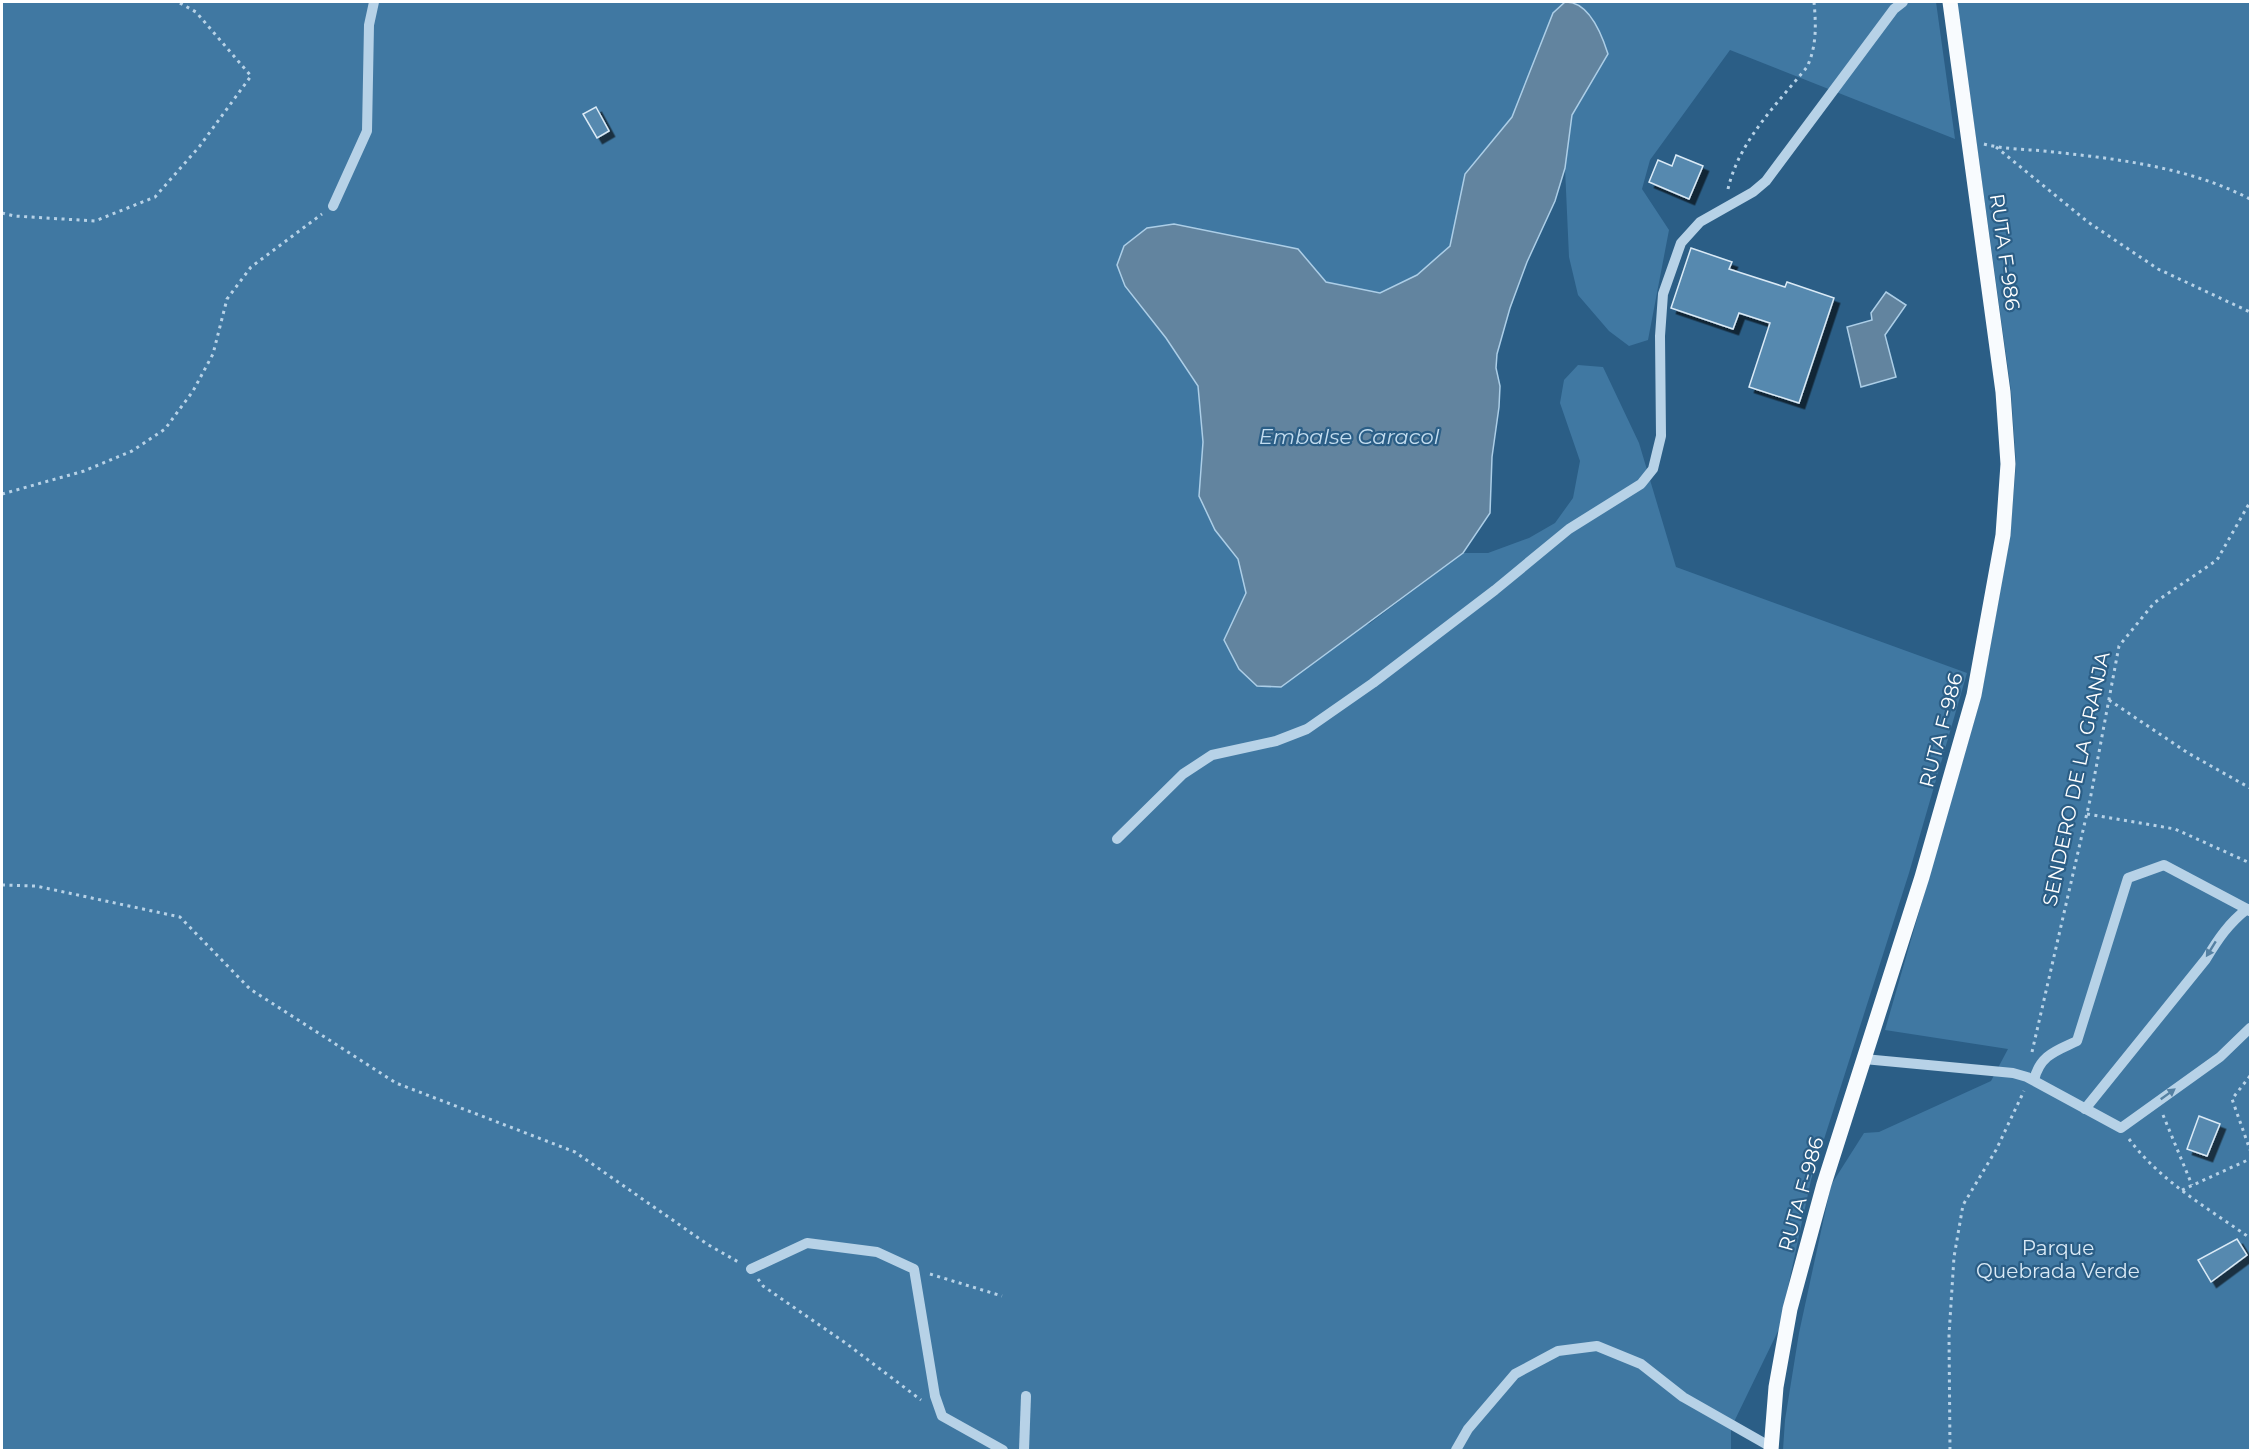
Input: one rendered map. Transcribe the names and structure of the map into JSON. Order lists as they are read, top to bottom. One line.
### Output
{"streets":{"main road":["RUTA F-986"],"path":["SENDERO DE LA GRANJA"]},"water":["Embalse Caracol"],"parks":["Parque Quebrada Verde"]}
